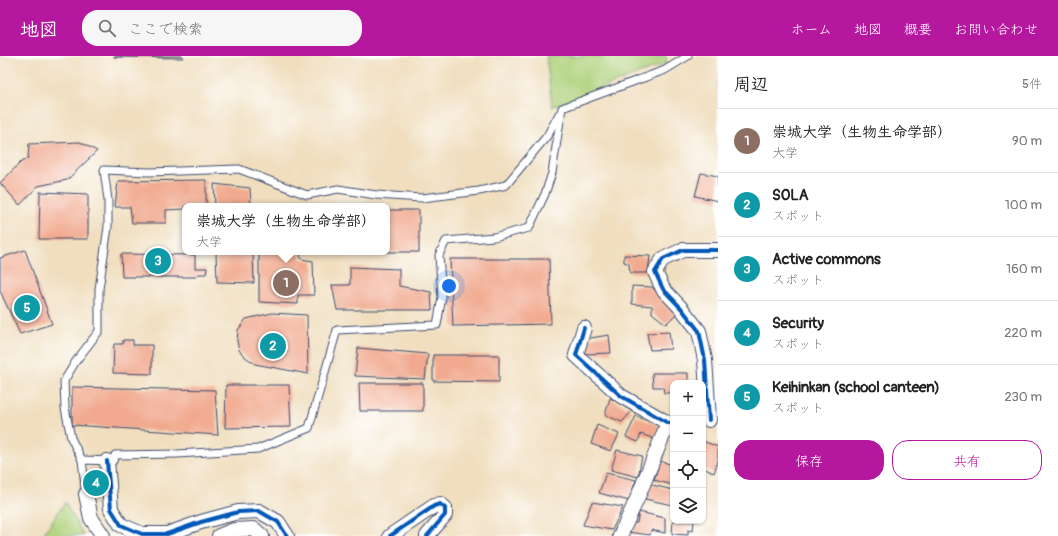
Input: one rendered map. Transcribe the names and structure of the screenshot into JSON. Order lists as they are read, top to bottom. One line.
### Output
{"page":{"header":"地図","search":"ここで検索","nav":["ホーム","地図","概要","お問い合わせ"],"heading":["周辺","5件"],"list":[{"mark":"1","name":"崇城大学（生物生命学部）","note":"大学","value":"90 m"},{"mark":"2","name":"SOLA","note":"スポット","value":"100 m"},{"mark":"3","name":"Active commons","note":"スポット","value":"160 m"},{"mark":"4","name":"Security","note":"スポット","value":"220 m"},{"mark":"5","name":"Keihinkan (school canteen)","note":"スポット","value":"230 m"}],"popup":["崇城大学（生物生命学部）","大学"],"pins":["3","1","5","2","4"],"map_buttons":["+","−"],"buttons":["保存","共有"]}}
